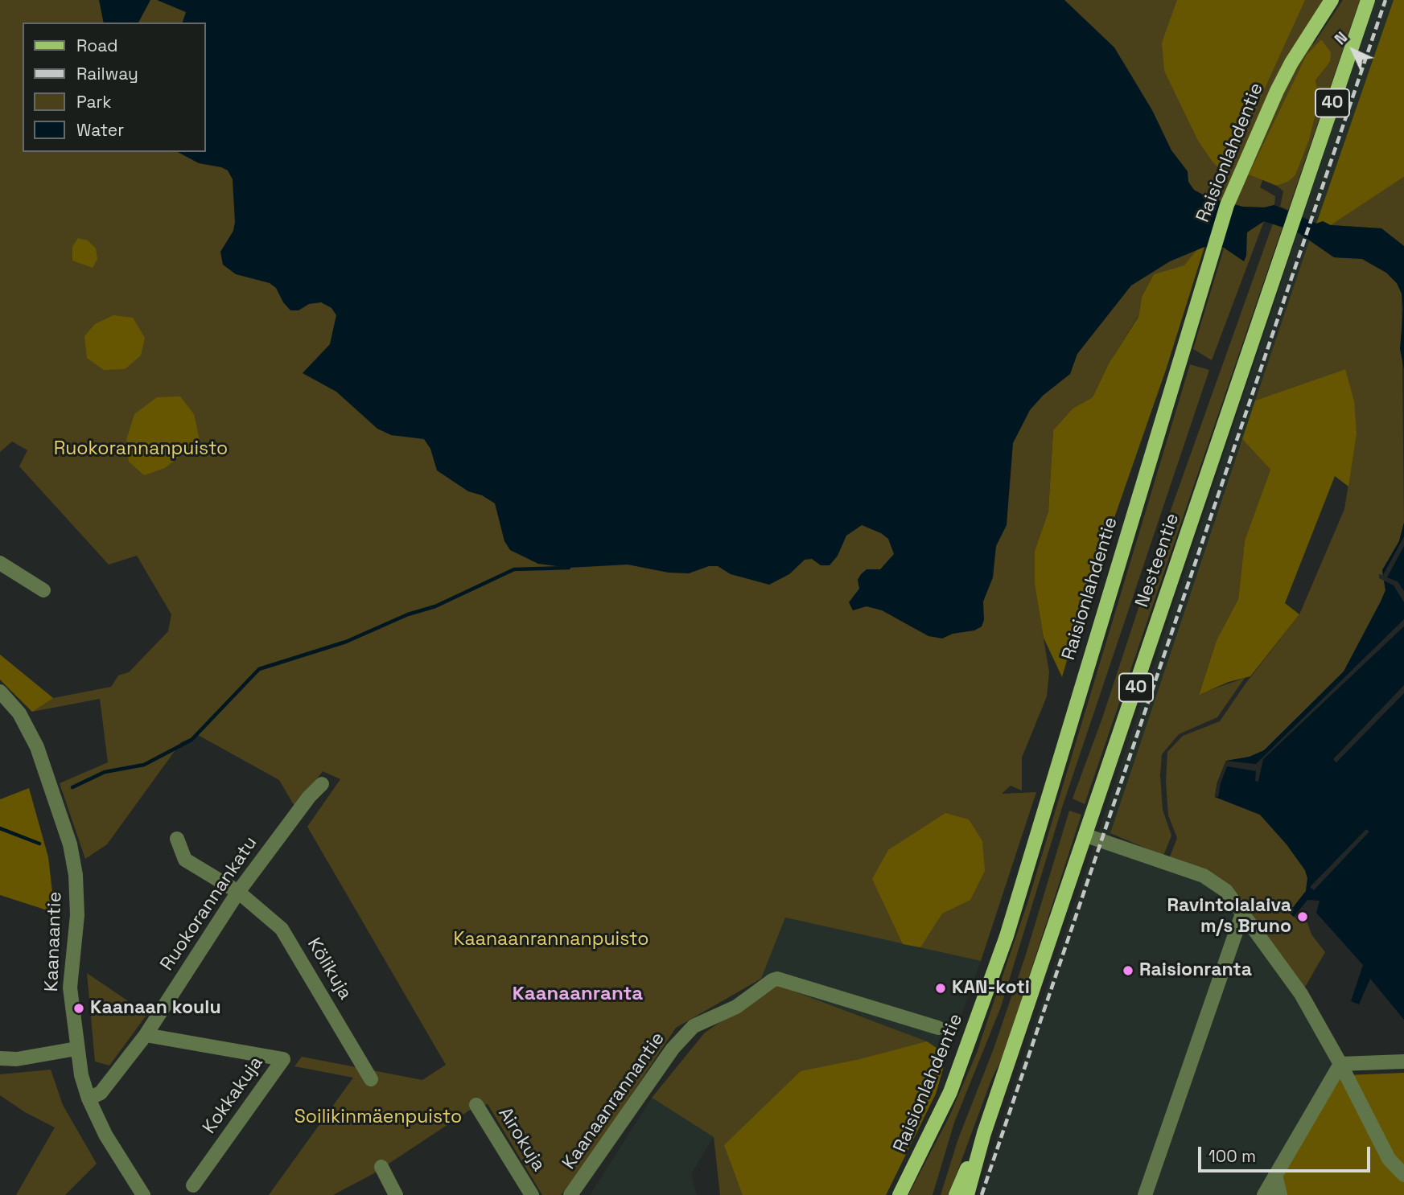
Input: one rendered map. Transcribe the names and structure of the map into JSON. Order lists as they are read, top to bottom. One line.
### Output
{"streets":{"main road":["40","Raisionlahdentie","Nesteentie"],"street":["Ruokorannankatu","Kaanaantie","Kölikuja","Kokkakuja","Kaanaanrannantie","Airokuja"]},"crossings":[["Ruokorannankatu","Kaanaantie"],["Ruokorannankatu","Kölikuja"],["Ruokorannankatu","Kokkakuja"]],"districts":["Kaanaanranta"],"parks":["Ruokorannanpuisto","Kaanaanrannanpuisto","Soilikinmäenpuisto"],"places":["Ravintolalaiva m/s Bruno","Raisionranta","KAN-koti","Kaanaan koulu"],"legend":["Road","Railway","Park","Water"],"scale_bar":"100 m","north":"top left"}
